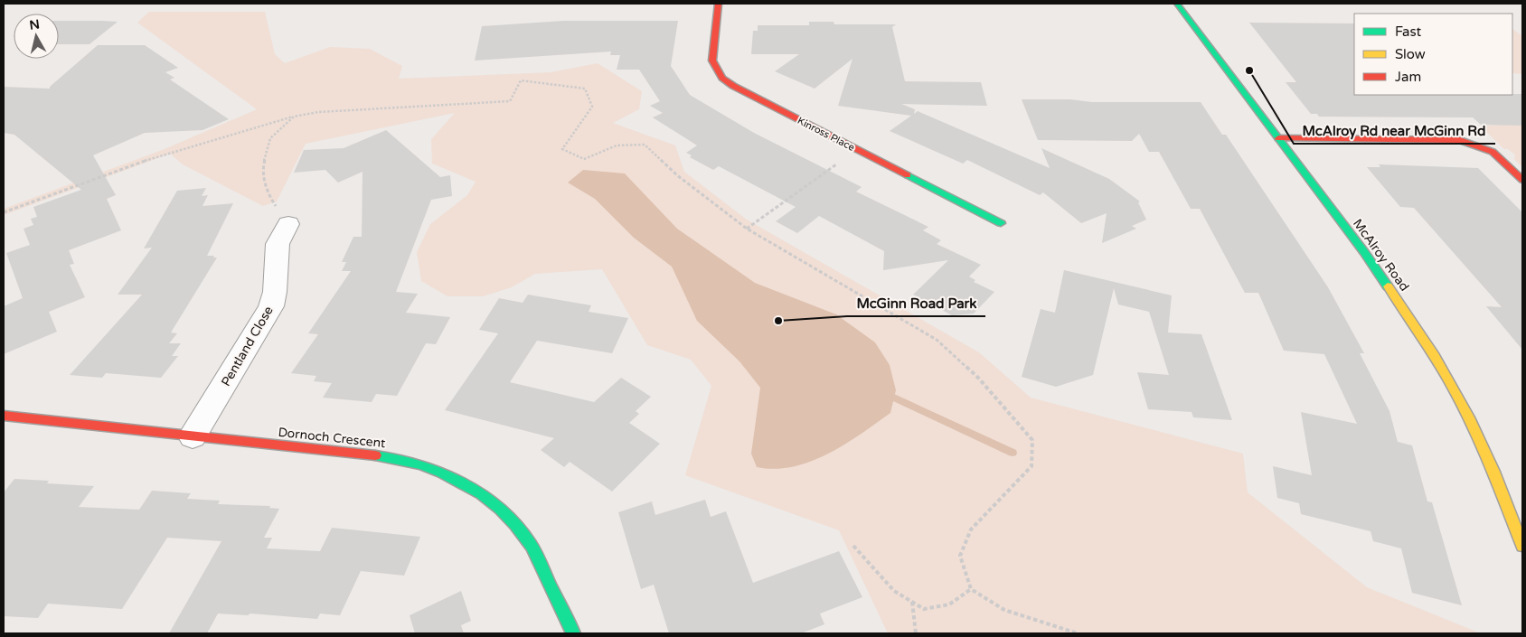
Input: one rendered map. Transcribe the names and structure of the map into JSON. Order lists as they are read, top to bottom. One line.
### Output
{"streets":{"street":["Kinross Place","McAlroy Road","Pentland Close","Dornoch Crescent"]},"crossings":[["Pentland Close","Dornoch Crescent"]],"places":["McAlroy Rd near McGinn Rd","McGinn Road Park"],"legend":["Fast","Slow","Jam"],"north":"top"}
